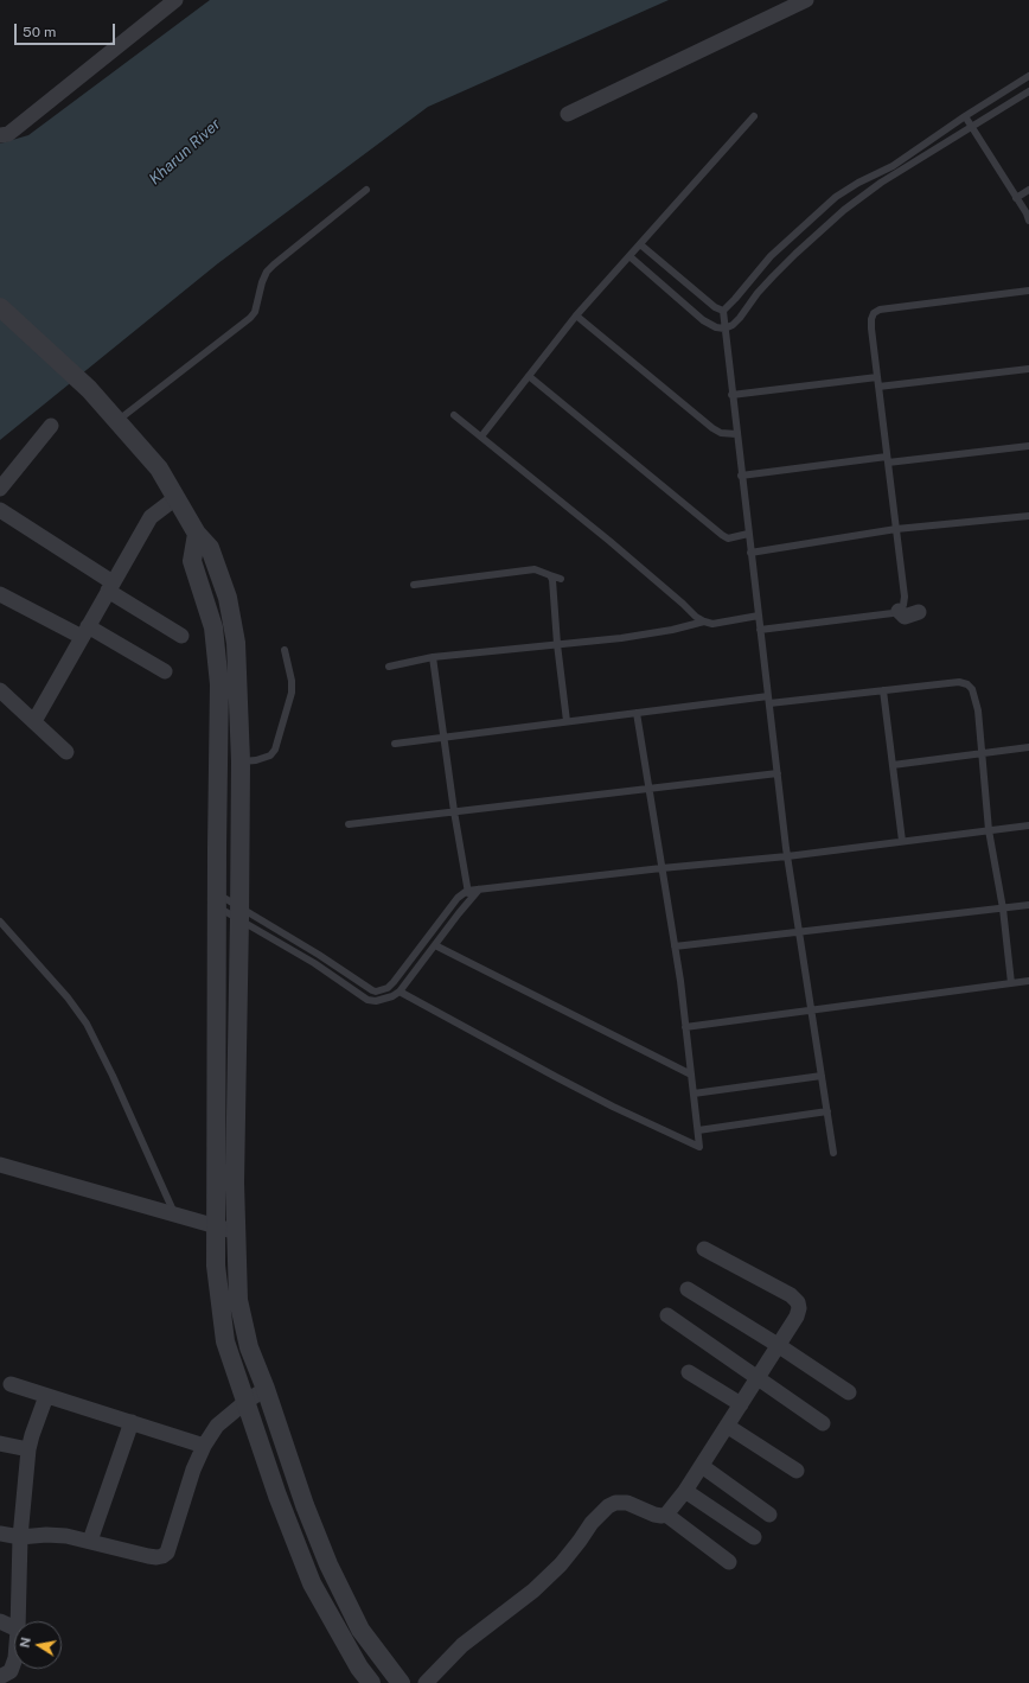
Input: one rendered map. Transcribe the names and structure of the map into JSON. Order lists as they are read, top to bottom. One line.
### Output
{"water":["Kharun River"],"scale_bar":"50 m","north":"left"}
